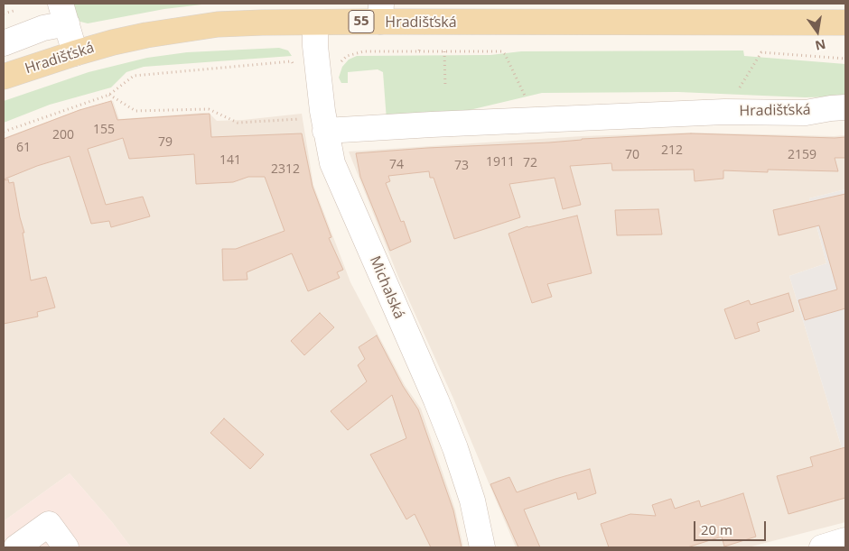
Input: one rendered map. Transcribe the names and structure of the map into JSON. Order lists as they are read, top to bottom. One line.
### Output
{"streets":{"main road":["55","Hradišťská"],"street":["Michalská"]},"crossings":[["Hradišťská","Michalská"]],"house_numbers":["155","200","79","61","212","70","2159","141","1911","72","74","73","2312"],"scale_bar":"20 m","north":"bottom"}
